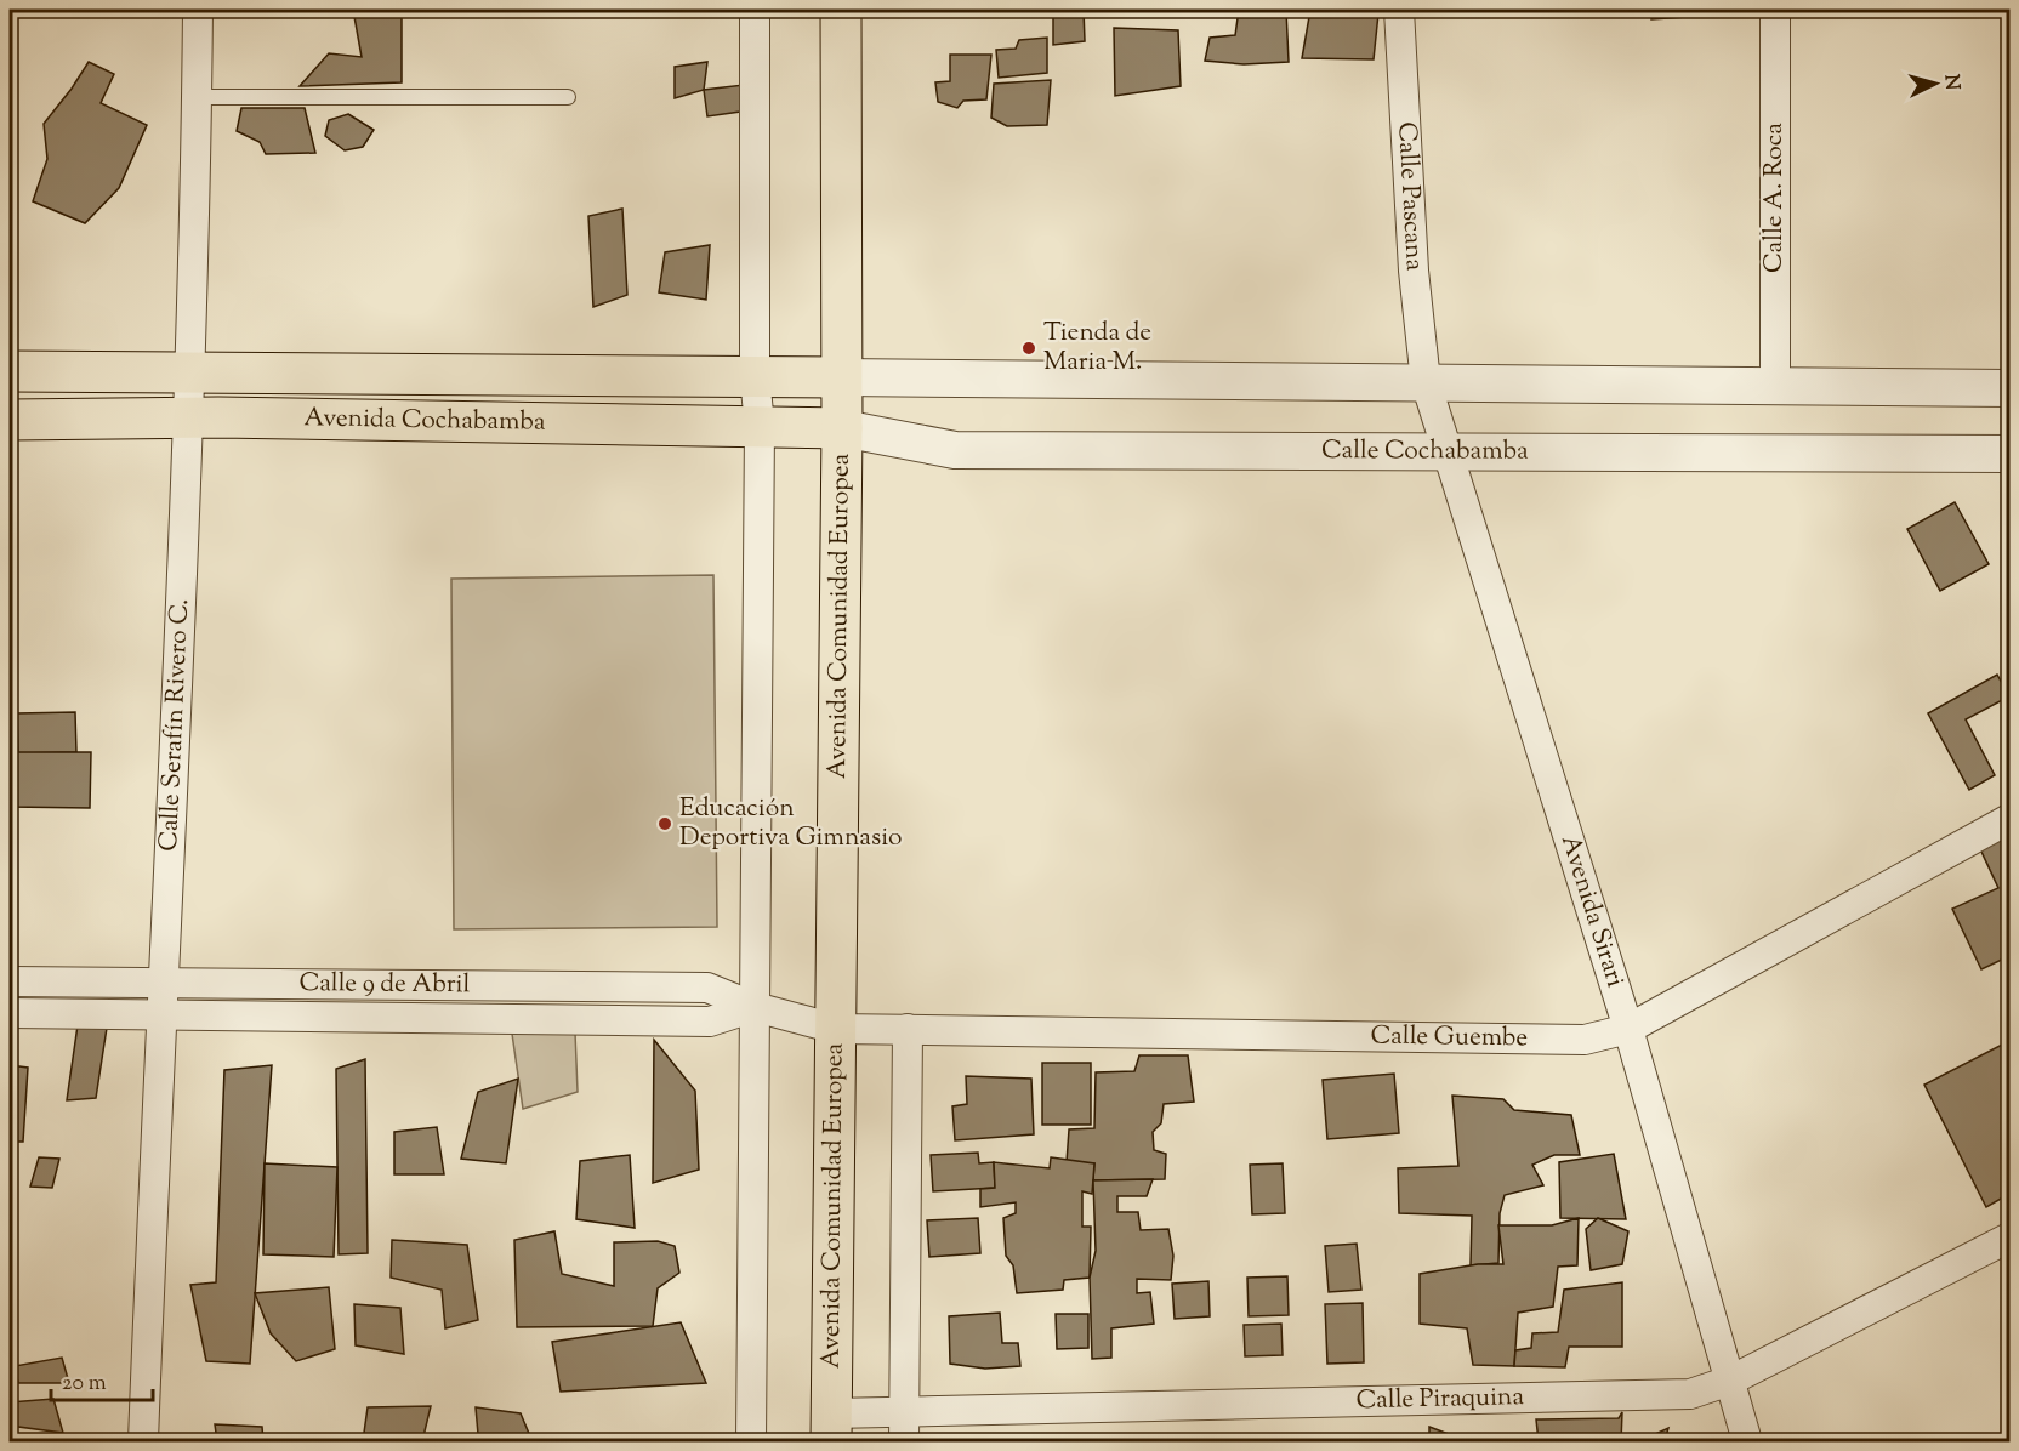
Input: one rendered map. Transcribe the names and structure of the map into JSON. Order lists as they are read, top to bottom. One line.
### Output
{"streets":{"main road":["Avenida Cochabamba","Avenida Comunidad Europea"],"street":["Calle Pascana","Calle A. Roca","Calle Cochabamba","Calle Serafín Rivero C.","Avenida Sirari","Calle 9 de Abril","Calle Guembe","Calle Piraquina"]},"crossings":[["Calle Pascana","Avenida Sirari"],["Avenida Cochabamba","Calle Cochabamba"],["Avenida Cochabamba","Avenida Comunidad Europea"],["Avenida Cochabamba","Calle Serafín Rivero C."],["Calle Cochabamba","Avenida Comunidad Europea"],["Calle Cochabamba","Avenida Sirari"],["Avenida Comunidad Europea","Calle 9 de Abril"],["Avenida Comunidad Europea","Calle Guembe"],["Avenida Comunidad Europea","Calle Piraquina"],["Calle Serafín Rivero C.","Calle 9 de Abril"],["Avenida Sirari","Calle Guembe"],["Avenida Sirari","Calle Piraquina"],["Calle 9 de Abril","Calle Guembe"]],"places":["Tienda de Maria M.","Educación Deportiva Gimnasio"],"scale_bar":"20 m","north":"right"}
